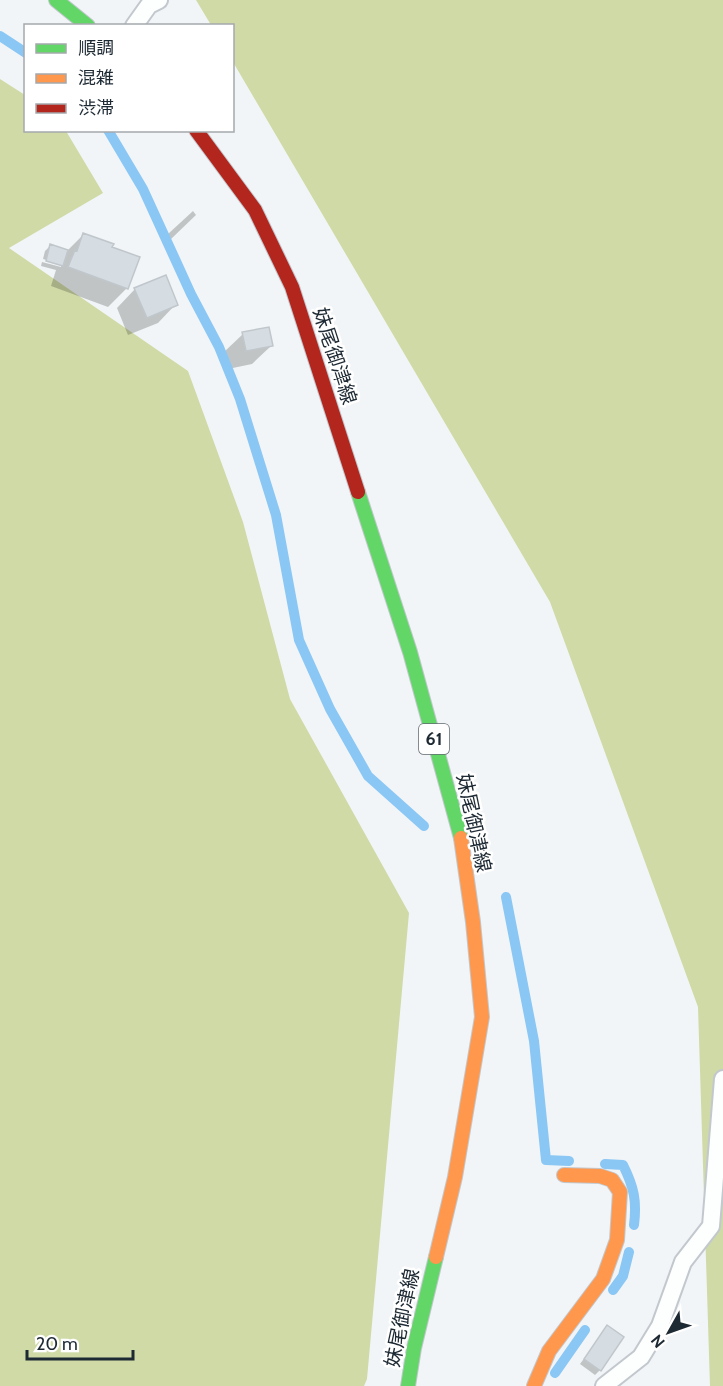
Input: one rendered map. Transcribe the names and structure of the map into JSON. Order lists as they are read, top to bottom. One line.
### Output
{"streets":{"main road":["妹尾御津線","61"]},"legend":["順調","混雑","渋滞"],"scale_bar":"20 m","north":"bottom left"}
